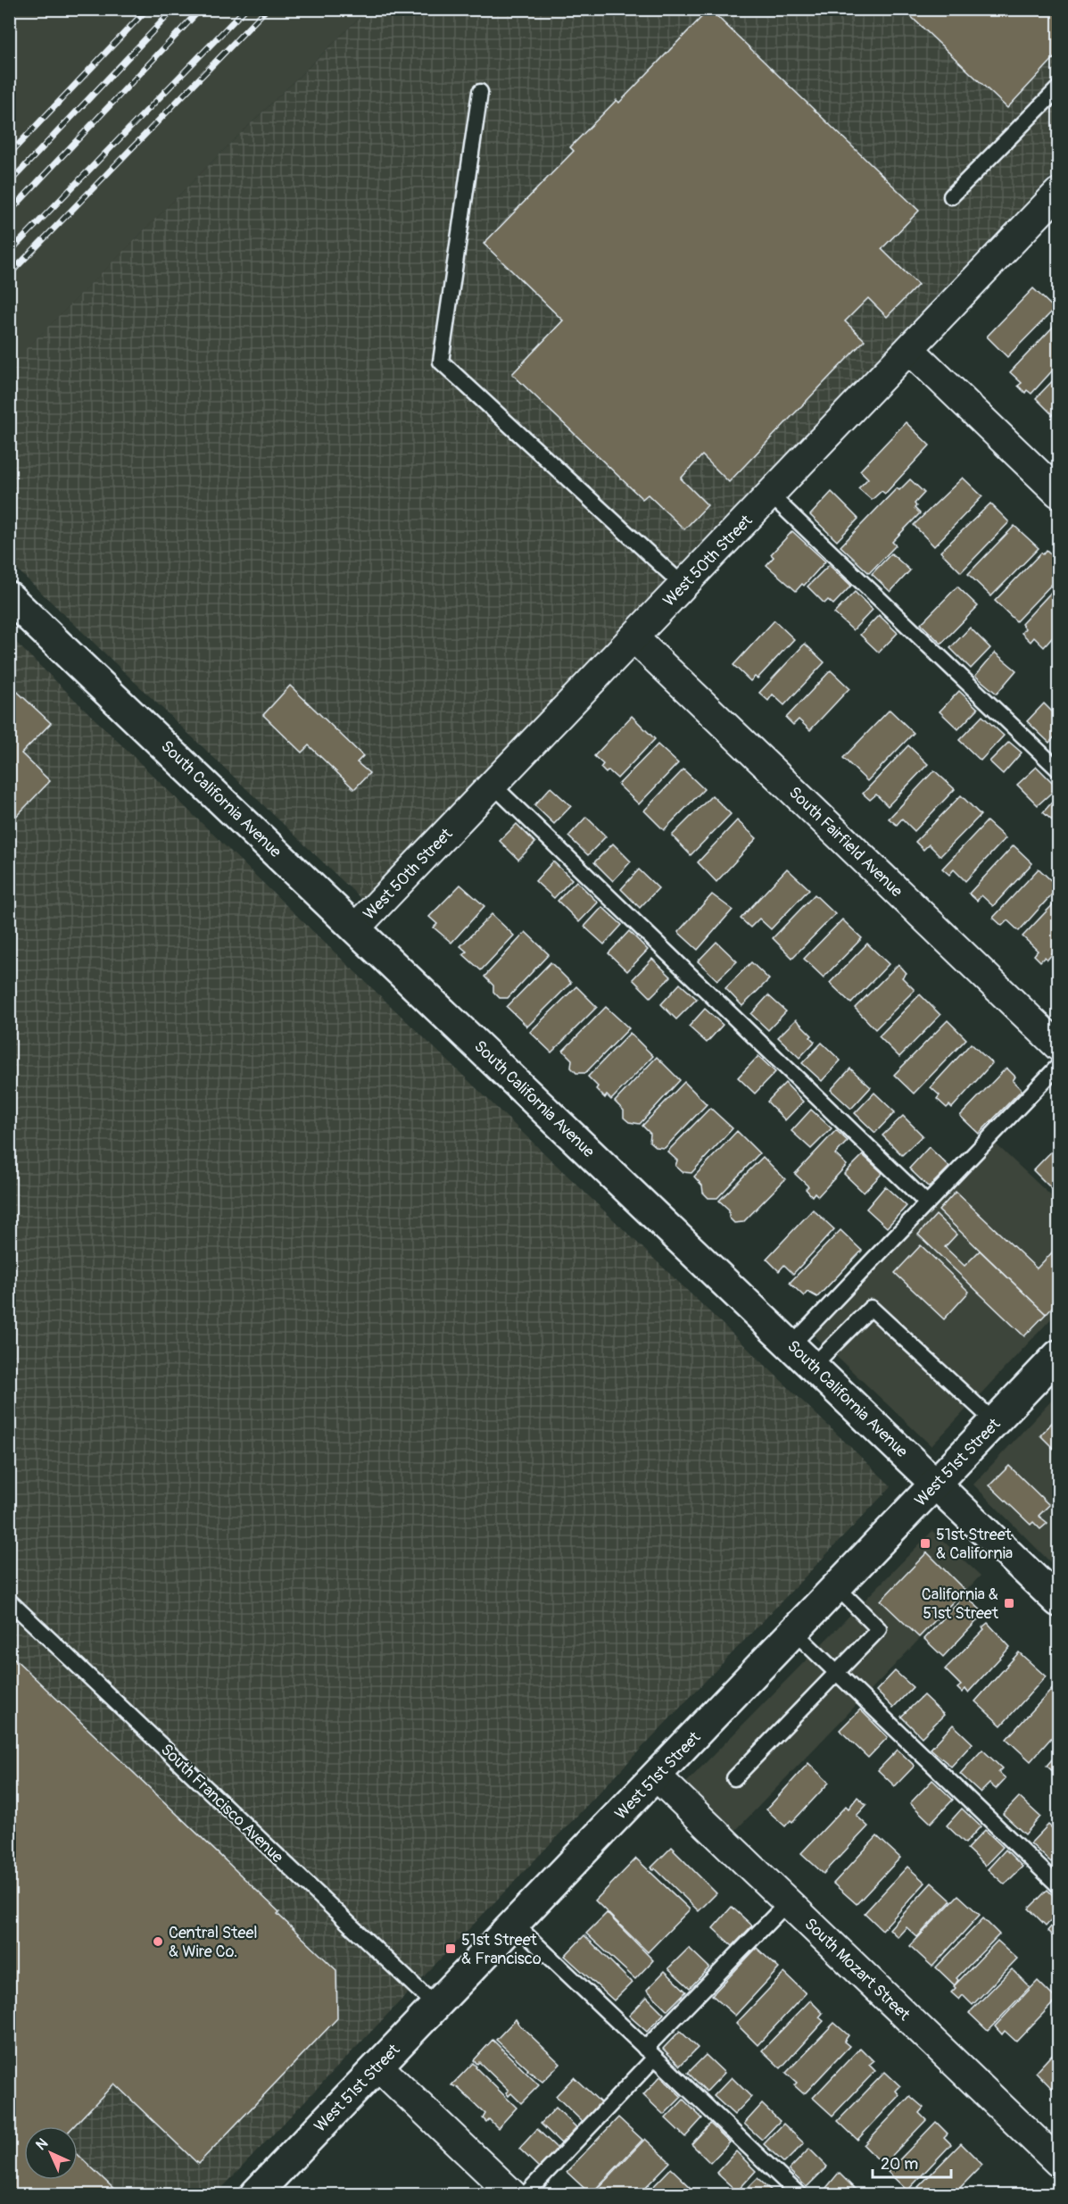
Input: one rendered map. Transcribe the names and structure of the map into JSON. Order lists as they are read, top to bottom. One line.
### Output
{"streets":{"street":["West 50th Street","South California Avenue","South Fairfield Avenue","West 51st Street","South Mozart Street"],"lane":["South Francisco Avenue"]},"crossings":[["West 50th Street","South California Avenue"],["West 50th Street","South Fairfield Avenue"],["South California Avenue","West 51st Street"],["West 51st Street","South Francisco Avenue"],["West 51st Street","South Mozart Street"]],"places":{"transit":["51st Street & California","California & 51st Street","51st Street & Francisco"],"other":["Central Steel & Wire Co."]},"scale_bar":"20 m","north":"top left"}
